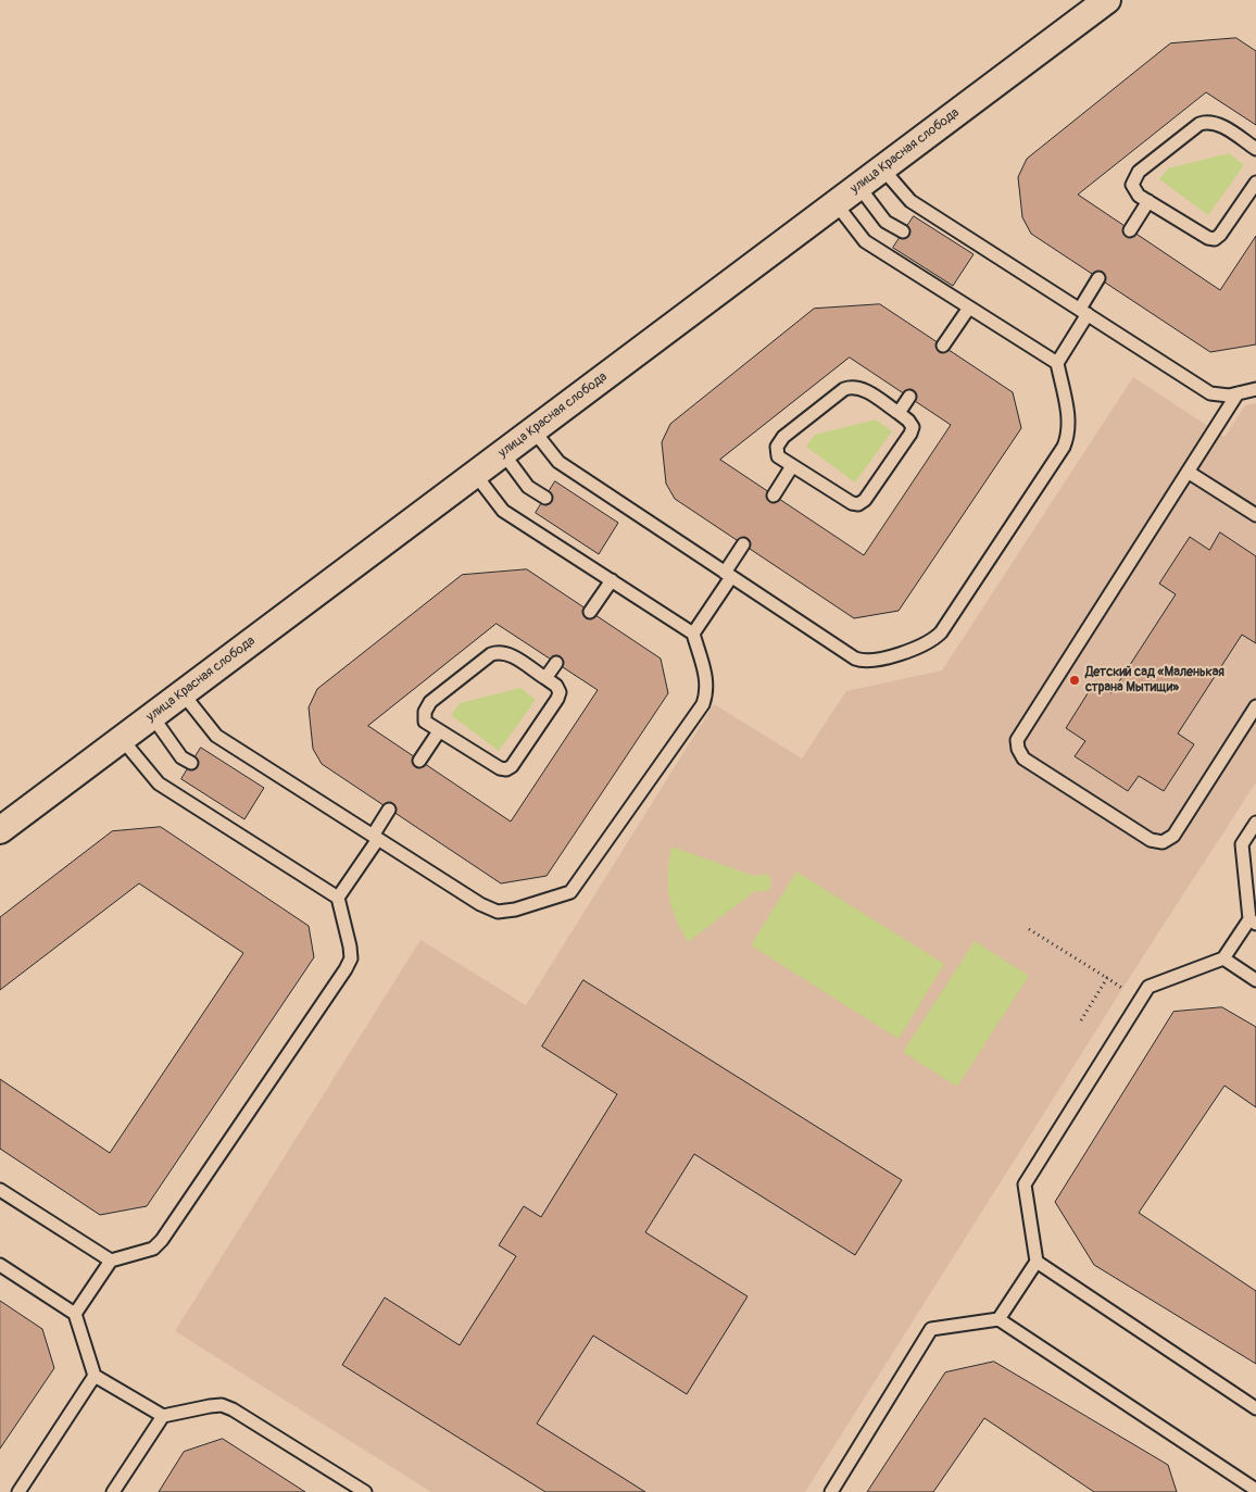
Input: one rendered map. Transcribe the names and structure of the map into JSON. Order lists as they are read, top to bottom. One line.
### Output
{"streets":{"street":["улица Красная слобода"]},"places":["Детский сад «Маленькая страна Мытищи»"]}
